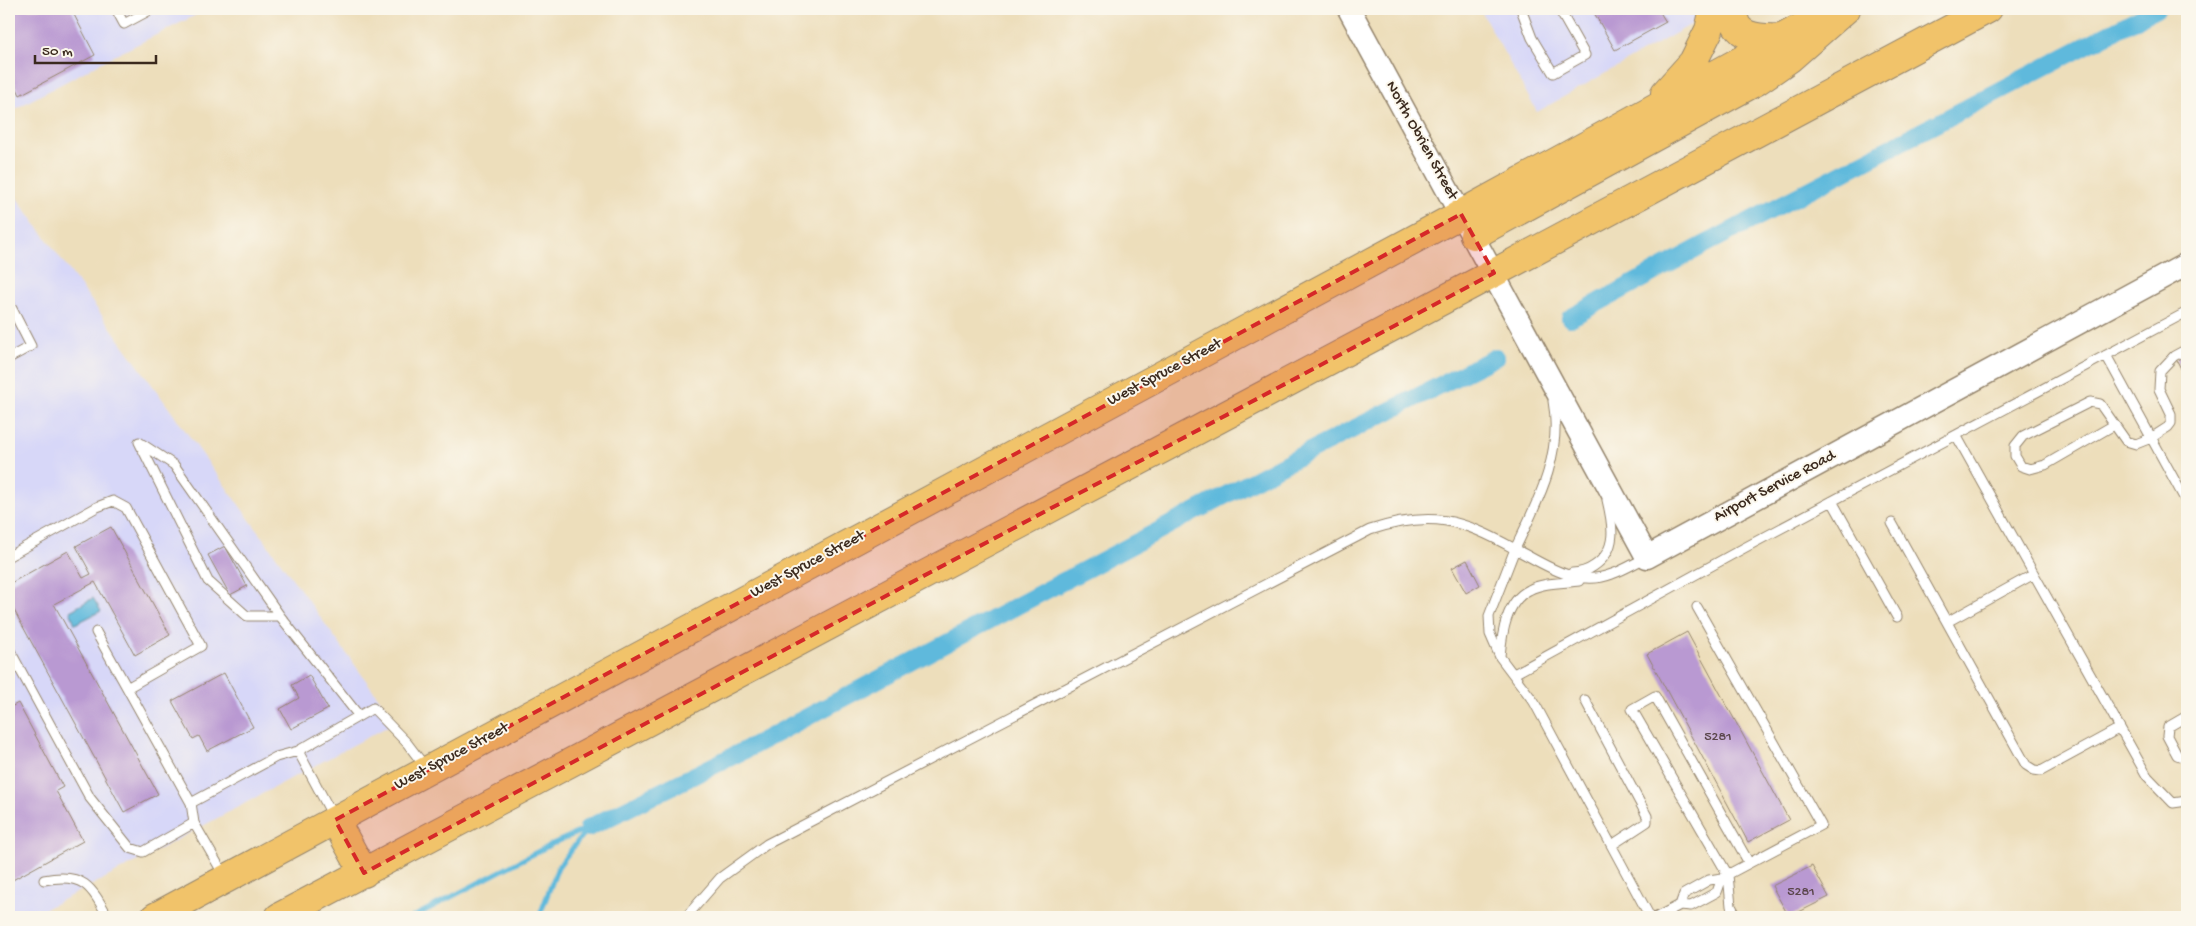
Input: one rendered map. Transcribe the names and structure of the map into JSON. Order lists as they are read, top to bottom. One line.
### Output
{"streets":{"main road":["West Spruce Street"],"street":["North Obrien Street","Airport Service Road"]},"crossings":[["North Obrien Street","West Spruce Street"]],"house_numbers":["5281","5281"],"scale_bar":"50 m"}
